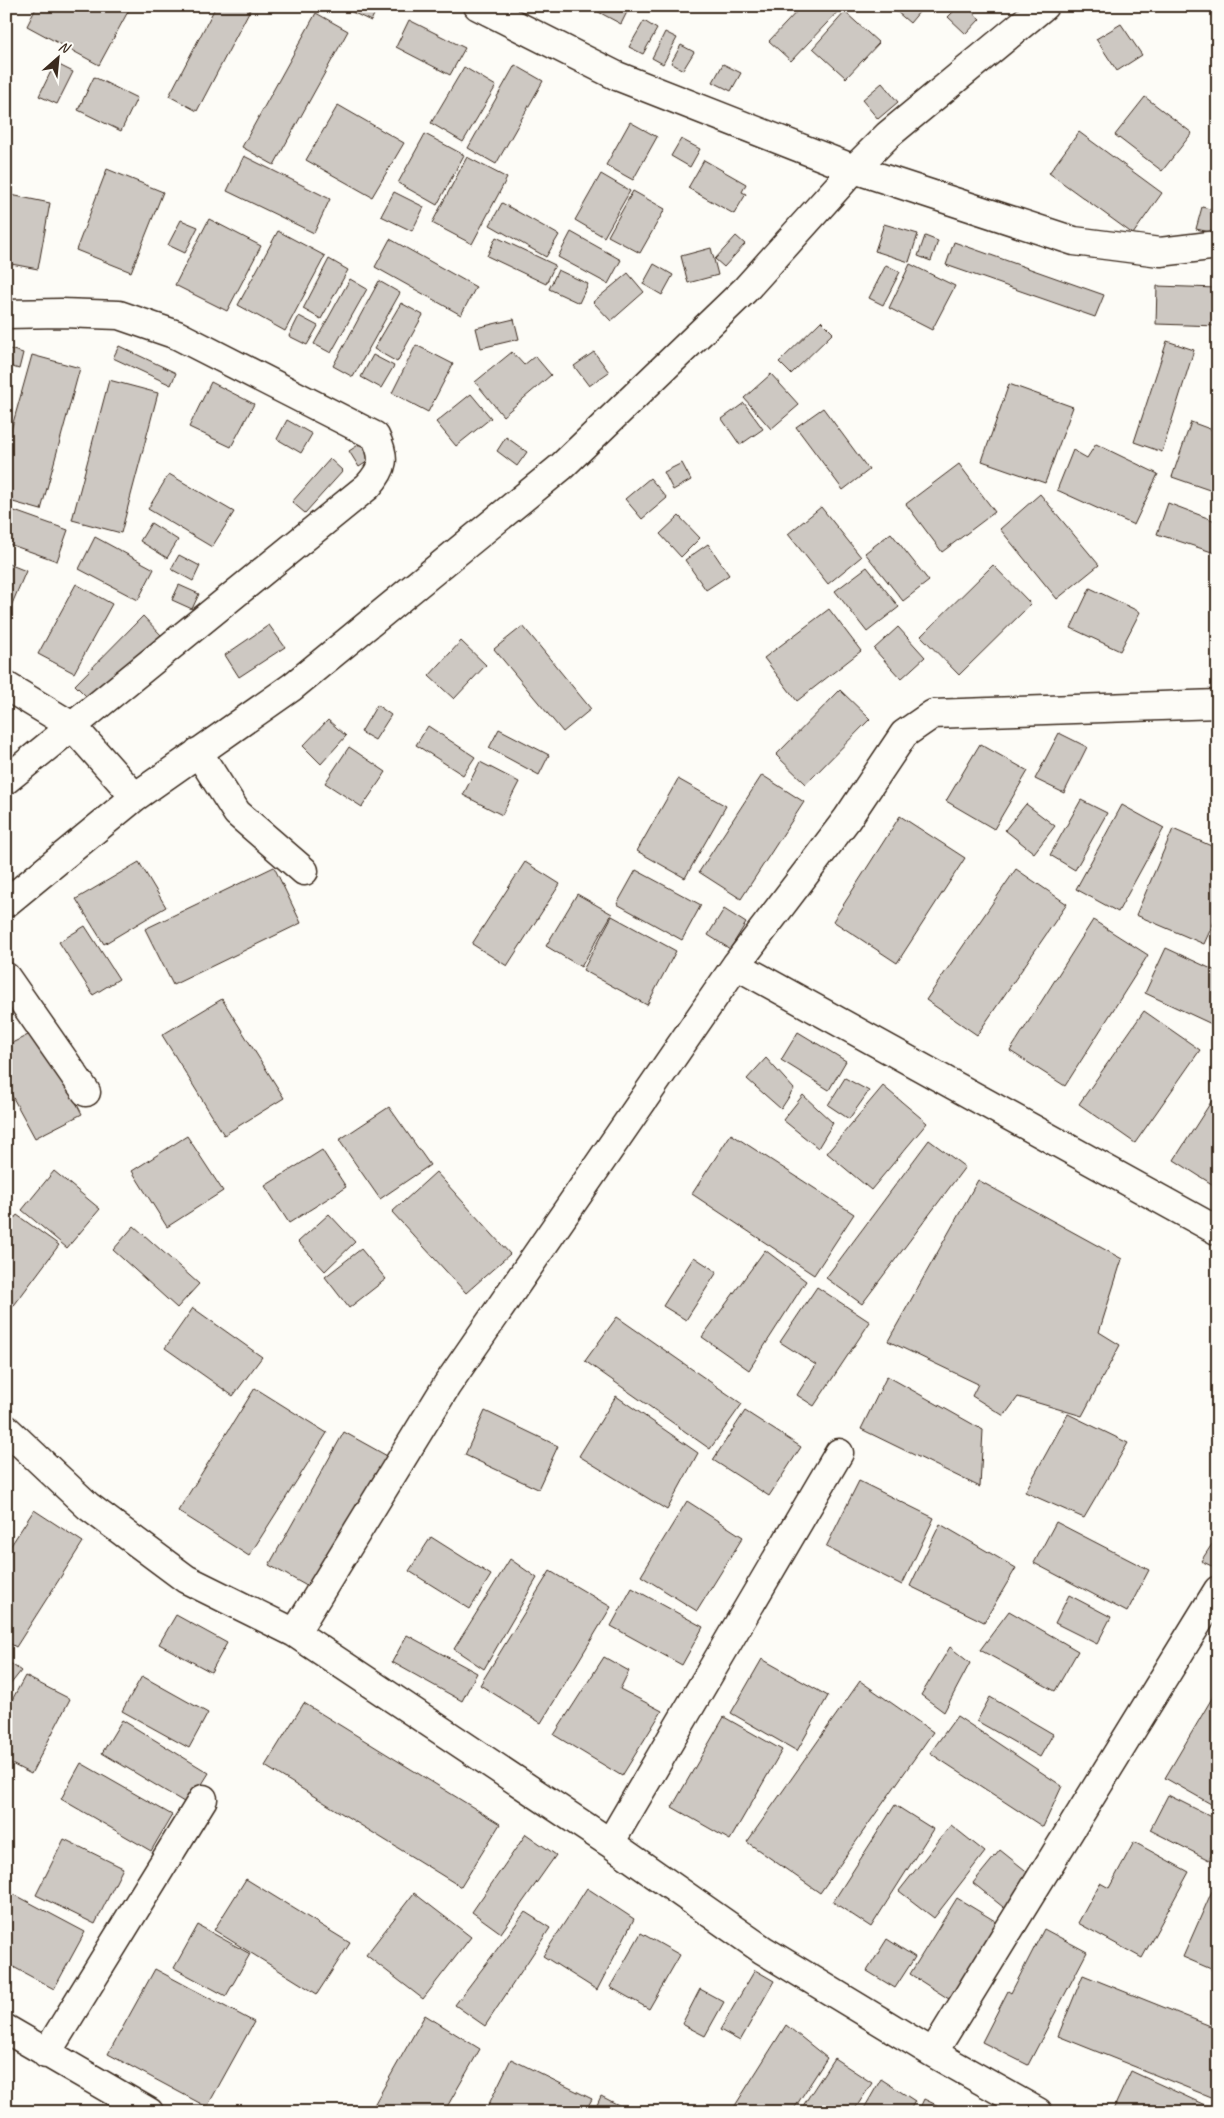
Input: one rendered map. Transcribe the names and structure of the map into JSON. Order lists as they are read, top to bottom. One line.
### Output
{"north":"top right"}
